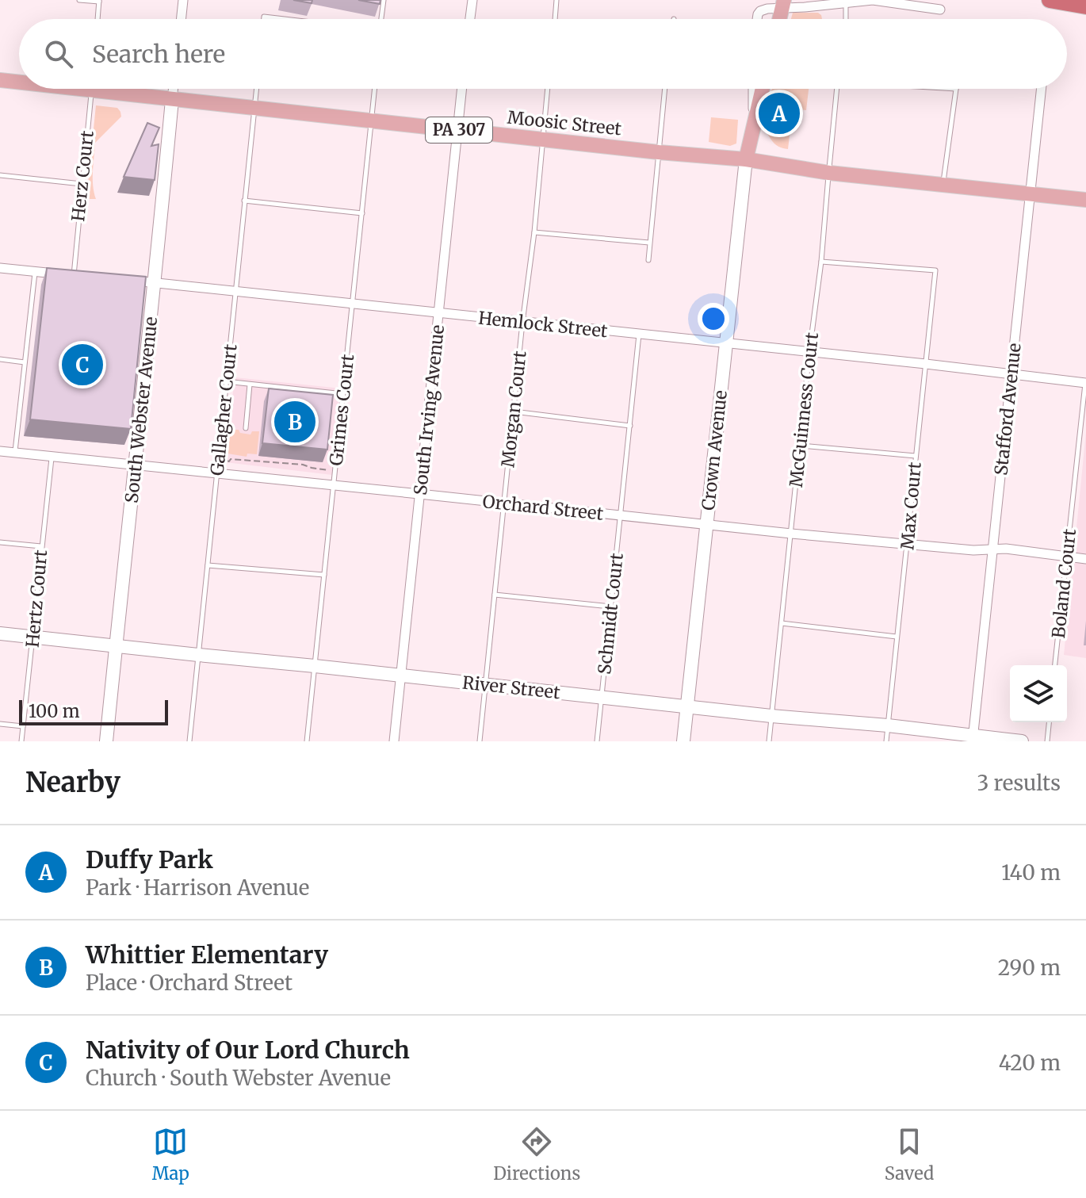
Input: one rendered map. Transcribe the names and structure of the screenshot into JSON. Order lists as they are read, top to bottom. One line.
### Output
{"streets":{"main road":["Moosic Street","PA 307","South Webster Avenue","Crown Avenue","River Street"],"street":["Hemlock Street","Stafford Avenue","South Irving Avenue","Orchard Street"],"lane":["Herz Court","Morgan Court","Gallagher Court","Grimes Court","McGuinness Court","Max Court","Boland Court","Hertz Court","Schmidt Court"]},"crossings":[["Moosic Street","Morgan Court"],["Moosic Street","Stafford Avenue"],["Moosic Street","South Webster Avenue"],["Moosic Street","Gallagher Court"],["Moosic Street","Grimes Court"],["Moosic Street","South Irving Avenue"],["Moosic Street","McGuinness Court"],["Moosic Street","Crown Avenue"],["Hemlock Street","Morgan Court"],["Hemlock Street","Stafford Avenue"],["Hemlock Street","South Webster Avenue"],["Hemlock Street","Gallagher Court"],["Hemlock Street","Grimes Court"],["Hemlock Street","South Irving Avenue"],["Hemlock Street","McGuinness Court"],["Hemlock Street","Crown Avenue"],["Hemlock Street","Max Court"],["Hemlock Street","Boland Court"],["Hemlock Street","Schmidt Court"],["Morgan Court","Orchard Street"],["Morgan Court","River Street"],["Stafford Avenue","Orchard Street"],["Stafford Avenue","River Street"],["South Webster Avenue","Orchard Street"],["South Webster Avenue","River Street"],["Gallagher Court","Orchard Street"],["Gallagher Court","River Street"],["Grimes Court","Orchard Street"],["Grimes Court","River Street"],["South Irving Avenue","Orchard Street"],["South Irving Avenue","River Street"],["McGuinness Court","Max Court"],["McGuinness Court","Orchard Street"],["McGuinness Court","River Street"],["Crown Avenue","Orchard Street"],["Crown Avenue","River Street"],["Max Court","Orchard Street"],["Max Court","River Street"],["Orchard Street","Boland Court"],["Orchard Street","Hertz Court"],["Orchard Street","Schmidt Court"],["Hertz Court","River Street"],["Schmidt Court","River Street"]],"scale_bar":"100 m","page":{"search":"Search here","pins":["A","C","B"],"scale":"100 m","heading":["Nearby","3 results"],"list":[{"mark":"A","name":"Duffy Park","note":"Park · Harrison Avenue","value":"140 m"},{"mark":"B","name":"Whittier Elementary","note":"Place · Orchard Street","value":"290 m"},{"mark":"C","name":"Nativity of Our Lord Church","note":"Church · South Webster Avenue","value":"420 m"}],"nav":["Map","Directions","Saved"]}}
